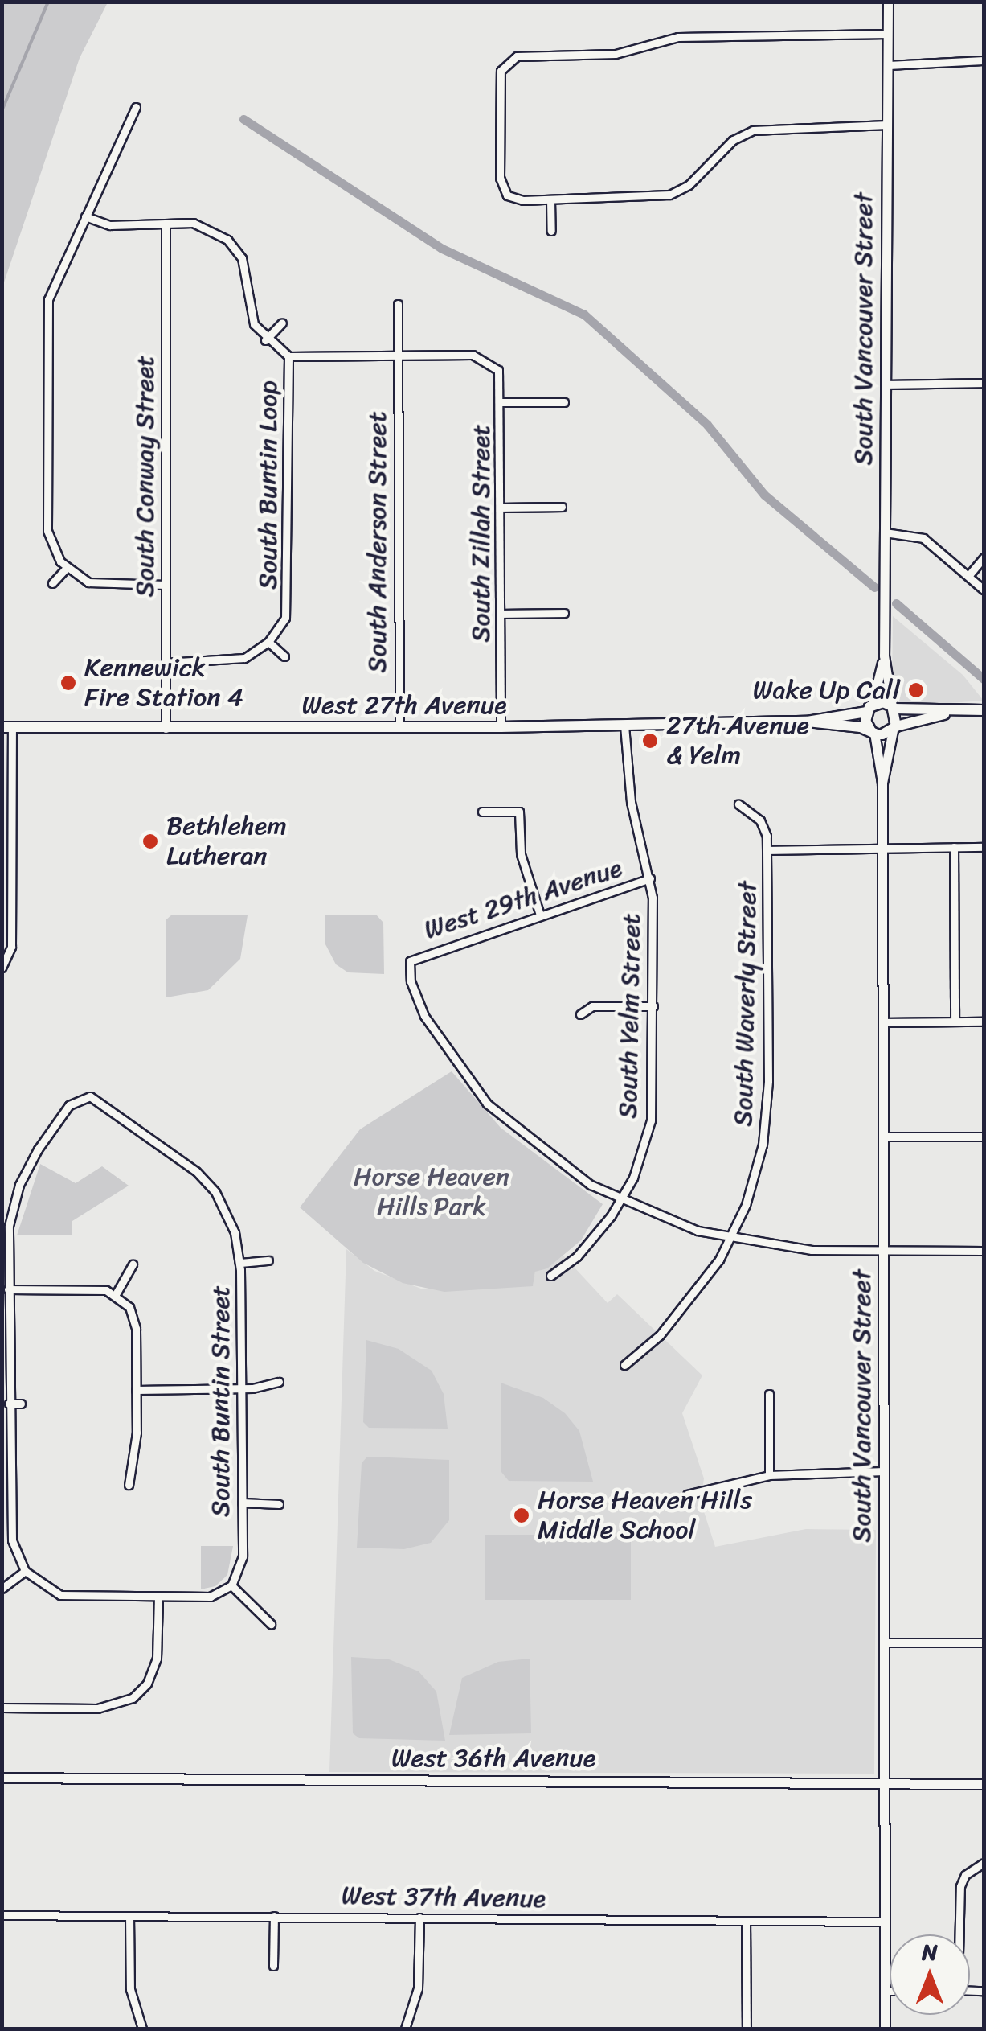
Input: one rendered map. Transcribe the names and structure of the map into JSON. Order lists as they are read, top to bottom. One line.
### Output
{"streets":{"main road":["West 27th Avenue"],"street":["South Vancouver Street","South Conway Street","South Buntin Loop","South Zillah Street","South Anderson Street","West 29th Avenue","South Waverly Street","South Yelm Street","South Buntin Street","West 36th Avenue","West 37th Avenue"]},"crossings":[["South Vancouver Street","West 27th Avenue"],["South Vancouver Street","West 36th Avenue"],["South Vancouver Street","West 37th Avenue"],["South Conway Street","South Buntin Loop"],["South Conway Street","West 27th Avenue"],["South Zillah Street","South Anderson Street"],["South Zillah Street","West 27th Avenue"],["South Anderson Street","West 27th Avenue"],["West 27th Avenue","South Yelm Street"],["West 29th Avenue","South Yelm Street"]],"parks":["Horse Heaven Hills Park"],"places":["Kennewick Fire Station 4","Wake Up Call","27th Avenue & Yelm","Bethlehem Lutheran","Horse Heaven Hills Middle School"],"north":"top"}
